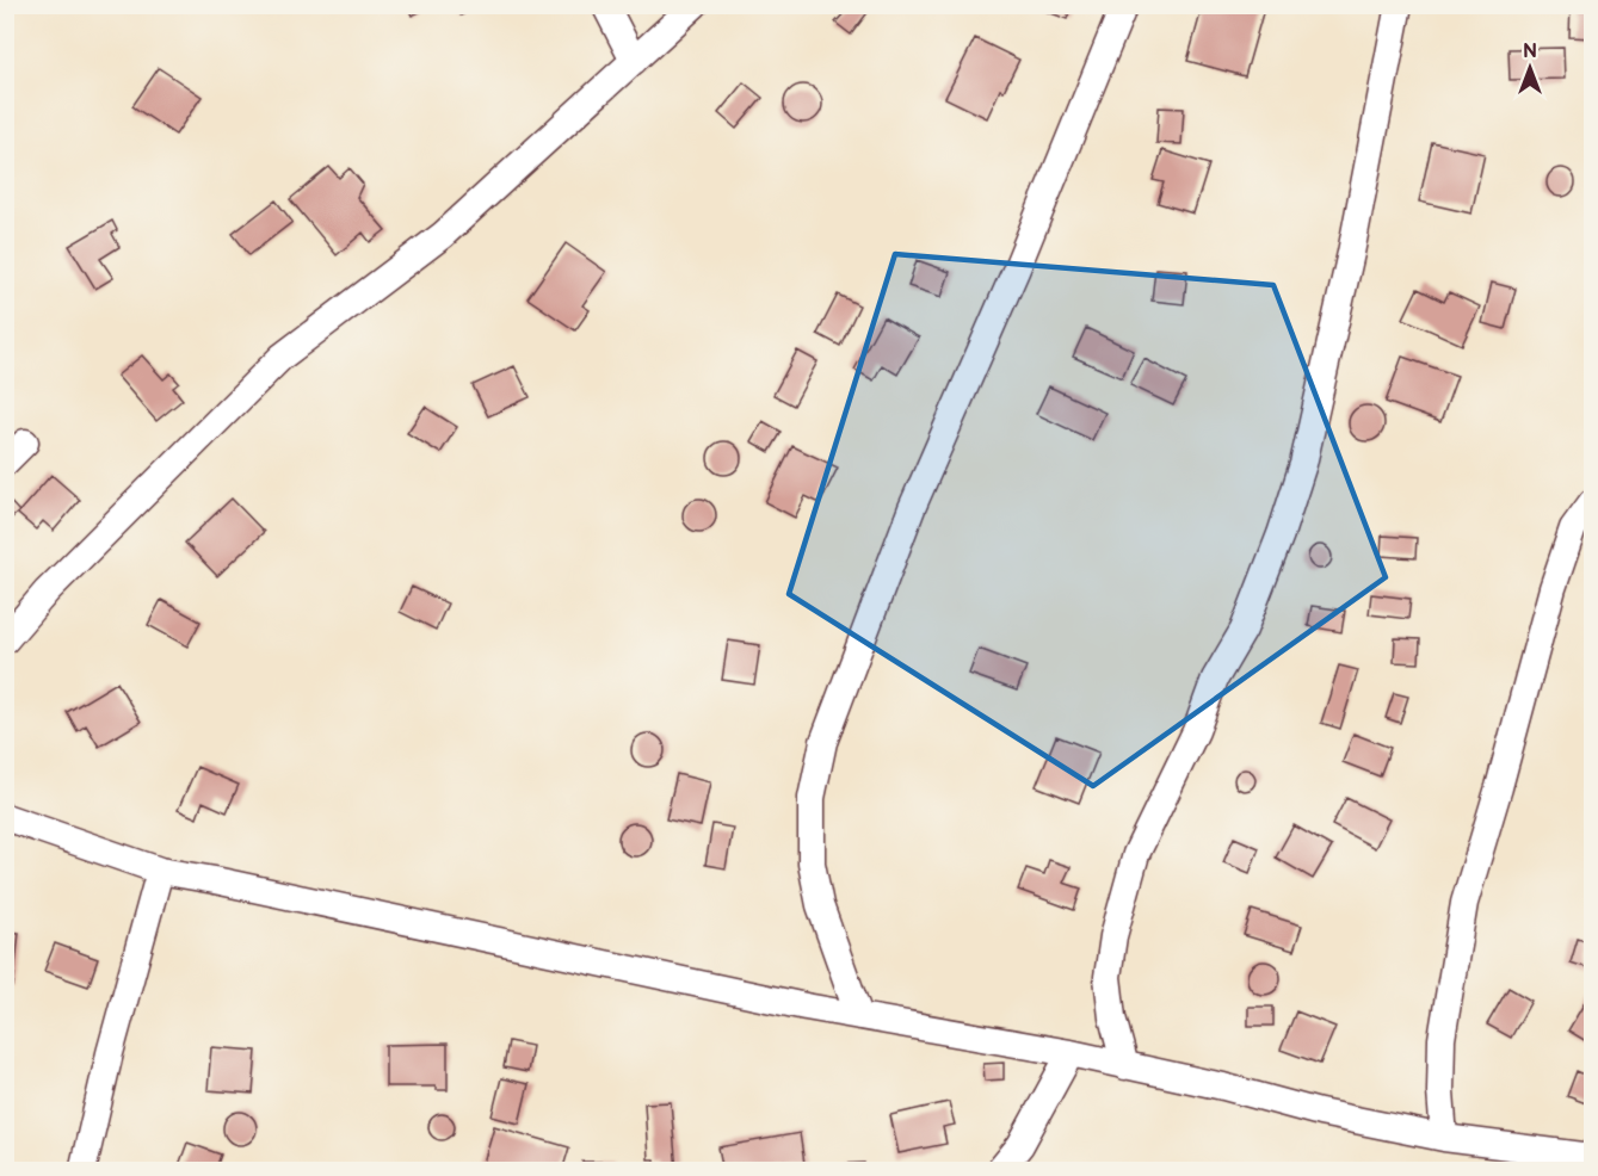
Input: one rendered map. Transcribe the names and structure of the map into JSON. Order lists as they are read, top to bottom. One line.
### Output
{"north":"top"}
